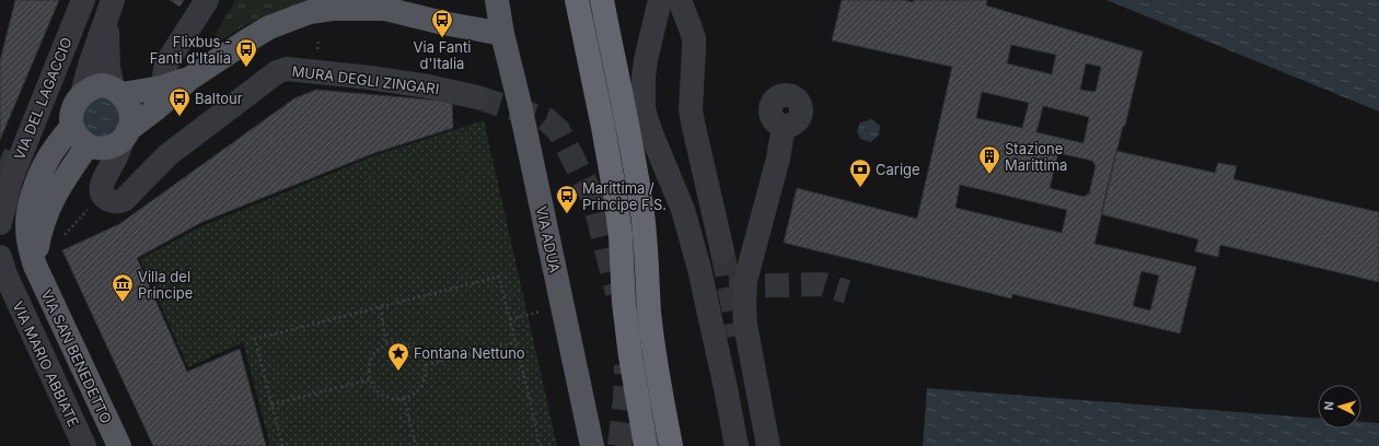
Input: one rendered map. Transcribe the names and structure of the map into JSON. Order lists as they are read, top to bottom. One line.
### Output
{"streets":{"main road":["VIA ADUA","VIA SAN BENEDETTO"],"street":["MURA DEGLI ZINGARI","VIA DEL LAGACCIO","VIA MARIO ABBIATE"]},"places":{"bus stop":["Via Fanti d'Italia","Flixbus - Fanti d'Italia","Baltour","Marittima / Principe F.S."],"building":["Stazione Marittima"],"bank":["Carige"],"museum":["Villa del Principe"],"place":["Fontana Nettuno"]},"north":"left"}
